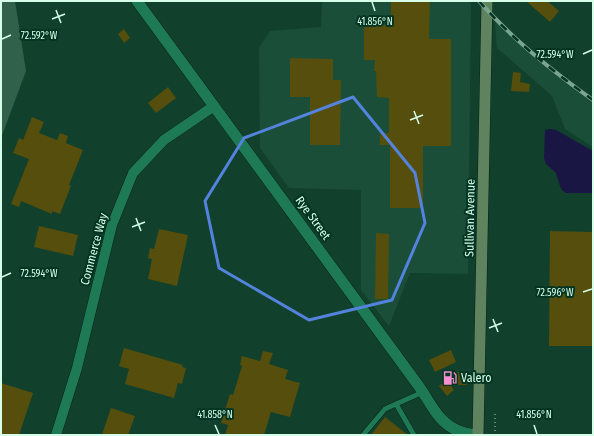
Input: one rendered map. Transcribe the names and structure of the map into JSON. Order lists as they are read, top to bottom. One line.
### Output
{"streets":{"main road":["Sullivan Avenue"],"street":["Rye Street","Commerce Way"]},"crossings":[["Rye Street","Sullivan Avenue"],["Rye Street","Commerce Way"]],"places":{"fuel station":["Valero"]},"coordinates":["41.856°N","72.592°W","72.594°W","72.596°W","41.858°N"]}
